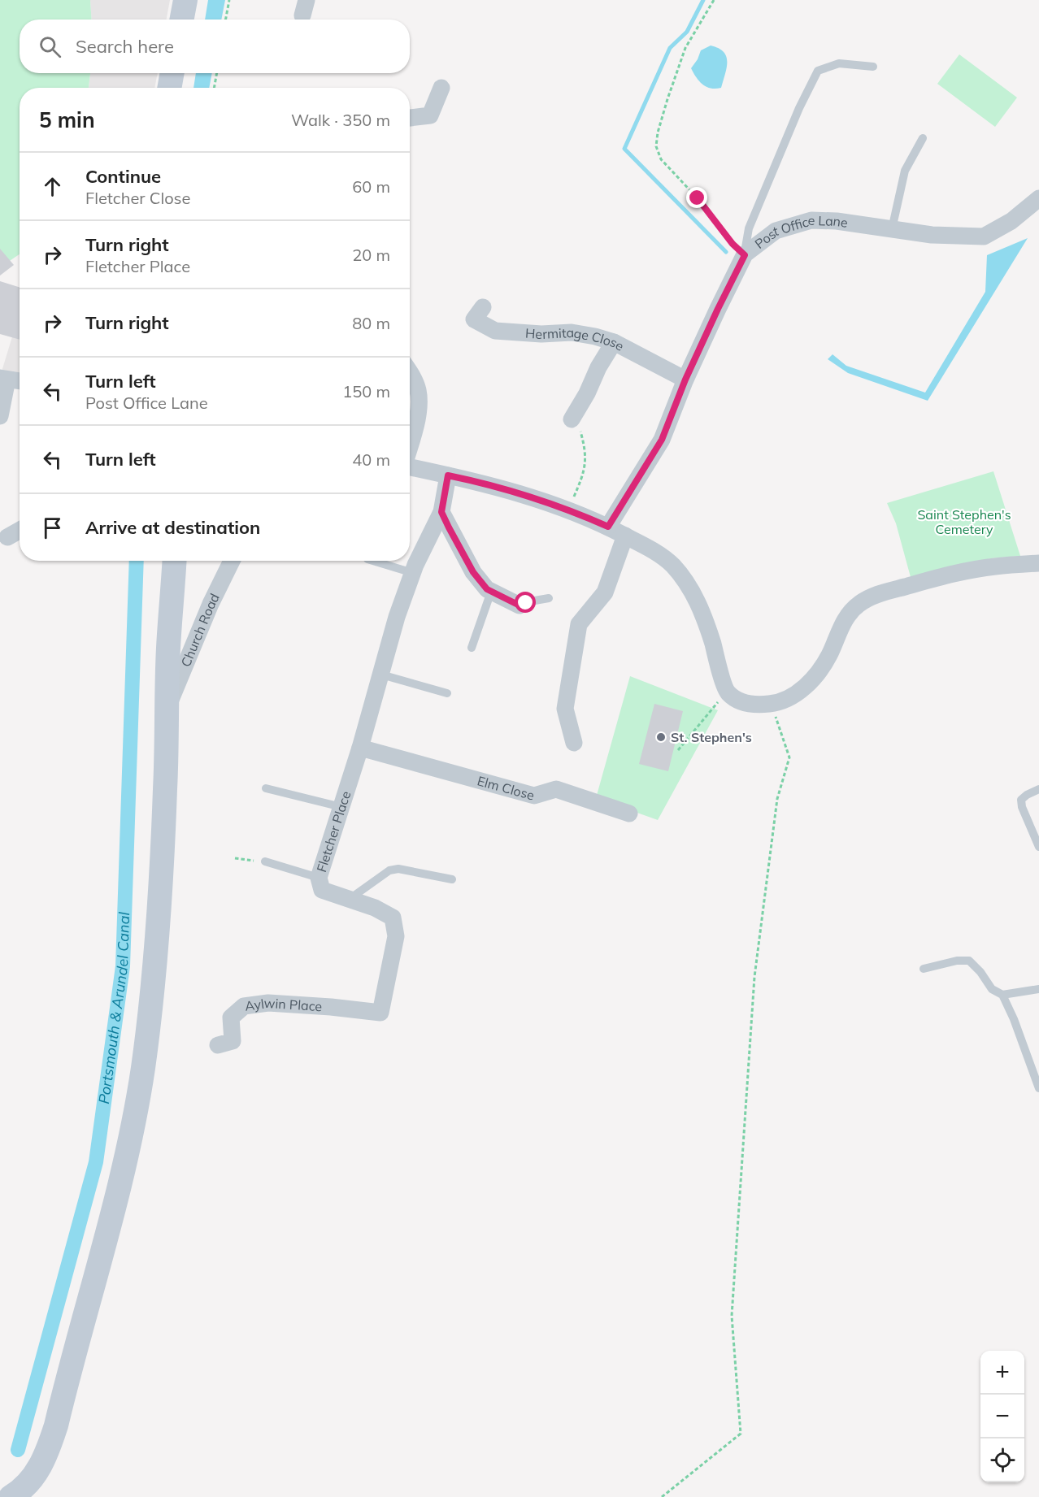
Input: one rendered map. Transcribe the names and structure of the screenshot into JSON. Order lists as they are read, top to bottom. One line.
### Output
{"streets":{"street":["Post Office Lane","Hermitage Close","Church Road","Elm Close","Fletcher Place","Aylwin Place"]},"crossings":[["Post Office Lane","Hermitage Close"],["Elm Close","Fletcher Place"],["Fletcher Place","Aylwin Place"]],"water":["Portsmouth & Arundel Canal"],"parks":["Saint Stephen's Cemetery"],"places":["St. Stephen's"],"page":{"search":"Search here","heading":["5 min","Walk · 350 m"],"list":[["Continue","Fletcher Close","60 m"],["Turn right","Fletcher Place","20 m"],["Turn right","80 m"],["Turn left","Post Office Lane","150 m"],["Turn left","40 m"],"Arrive at destination"],"map_buttons":["+","−"]}}
